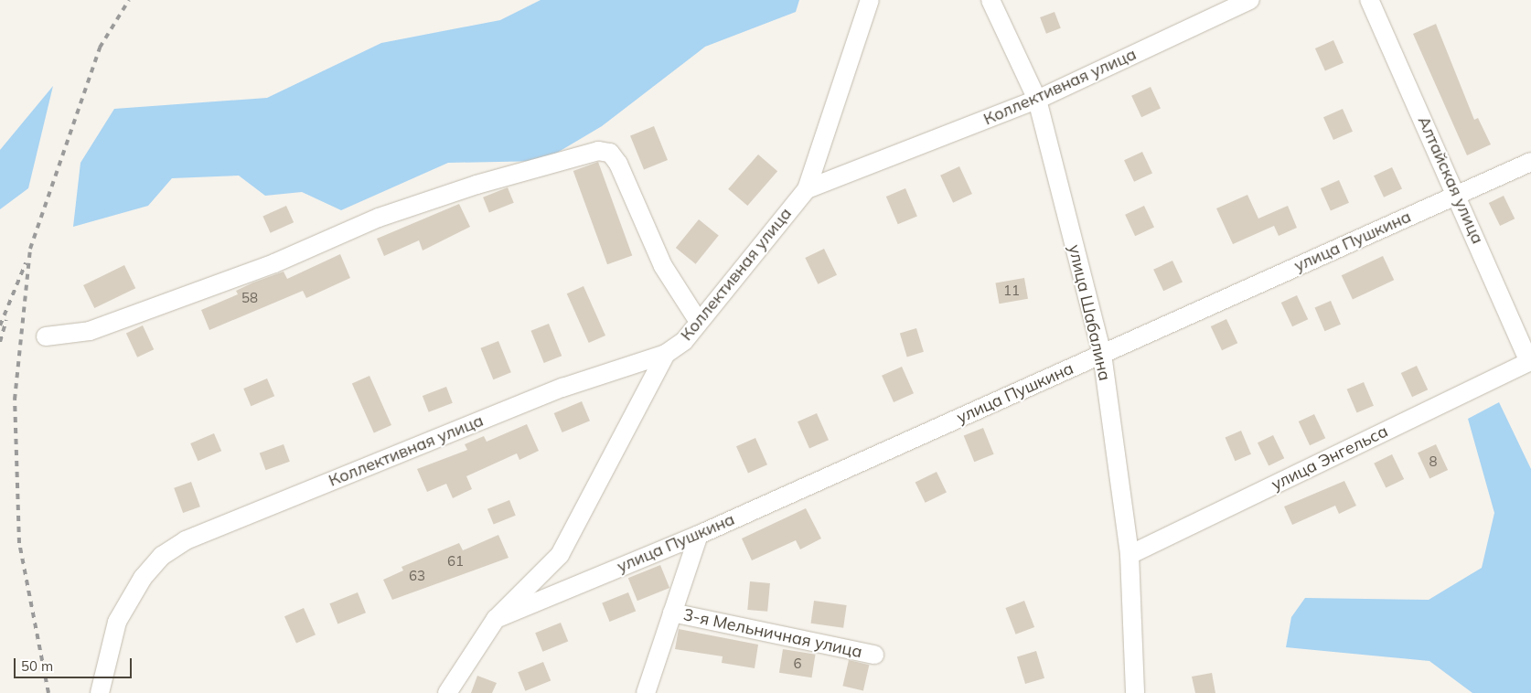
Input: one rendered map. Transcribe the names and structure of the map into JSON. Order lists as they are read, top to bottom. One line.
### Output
{"streets":{"street":["Коллективная улица","Алтайская улица","улица Пушкина","улица Шабалина","улица Энгельса","3-я Мельничная улица"]},"crossings":[["Коллективная улица","улица Шабалина"],["Алтайская улица","улица Пушкина"],["Алтайская улица","улица Энгельса"],["улица Пушкина","улица Шабалина"],["улица Шабалина","улица Энгельса"]],"house_numbers":["11","58","8","61","63","6"],"scale_bar":"50 m"}
